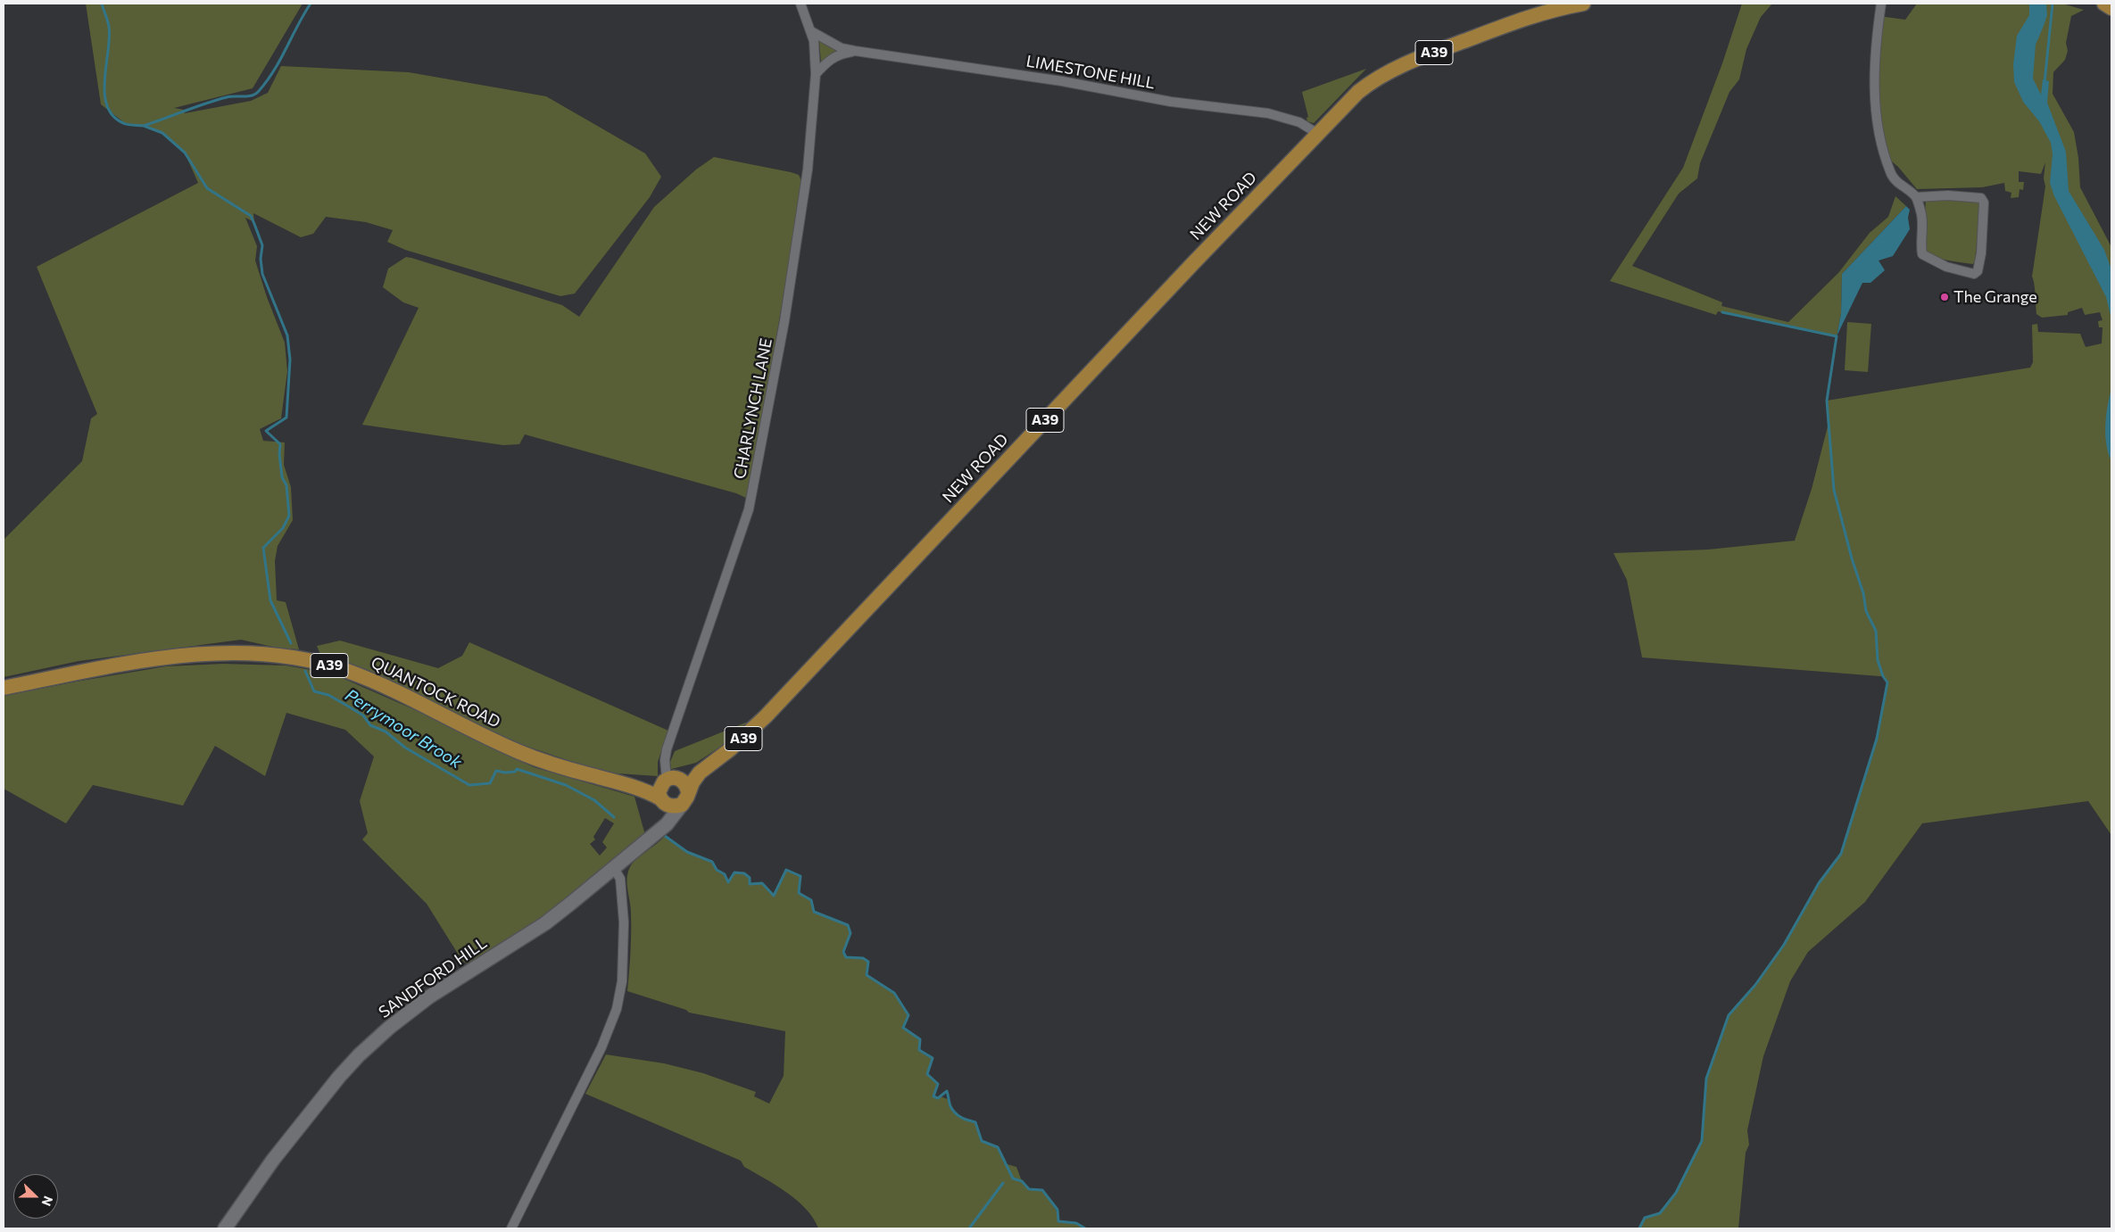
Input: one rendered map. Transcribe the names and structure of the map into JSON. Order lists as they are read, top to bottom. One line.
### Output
{"streets":{"main road":["A39","NEW ROAD","QUANTOCK ROAD","SANDFORD HILL"],"street":["LIMESTONE HILL","CHARLYNCH LANE"]},"crossings":[["A39","LIMESTONE HILL"],["A39","NEW ROAD"],["A39","CHARLYNCH LANE"],["A39","QUANTOCK ROAD"],["A39","SANDFORD HILL"],["LIMESTONE HILL","NEW ROAD"],["LIMESTONE HILL","CHARLYNCH LANE"],["NEW ROAD","CHARLYNCH LANE"],["NEW ROAD","QUANTOCK ROAD"],["NEW ROAD","SANDFORD HILL"],["CHARLYNCH LANE","QUANTOCK ROAD"],["CHARLYNCH LANE","SANDFORD HILL"],["QUANTOCK ROAD","SANDFORD HILL"]],"water":["Perrymoor Brook"],"places":["The Grange"],"north":"right"}
